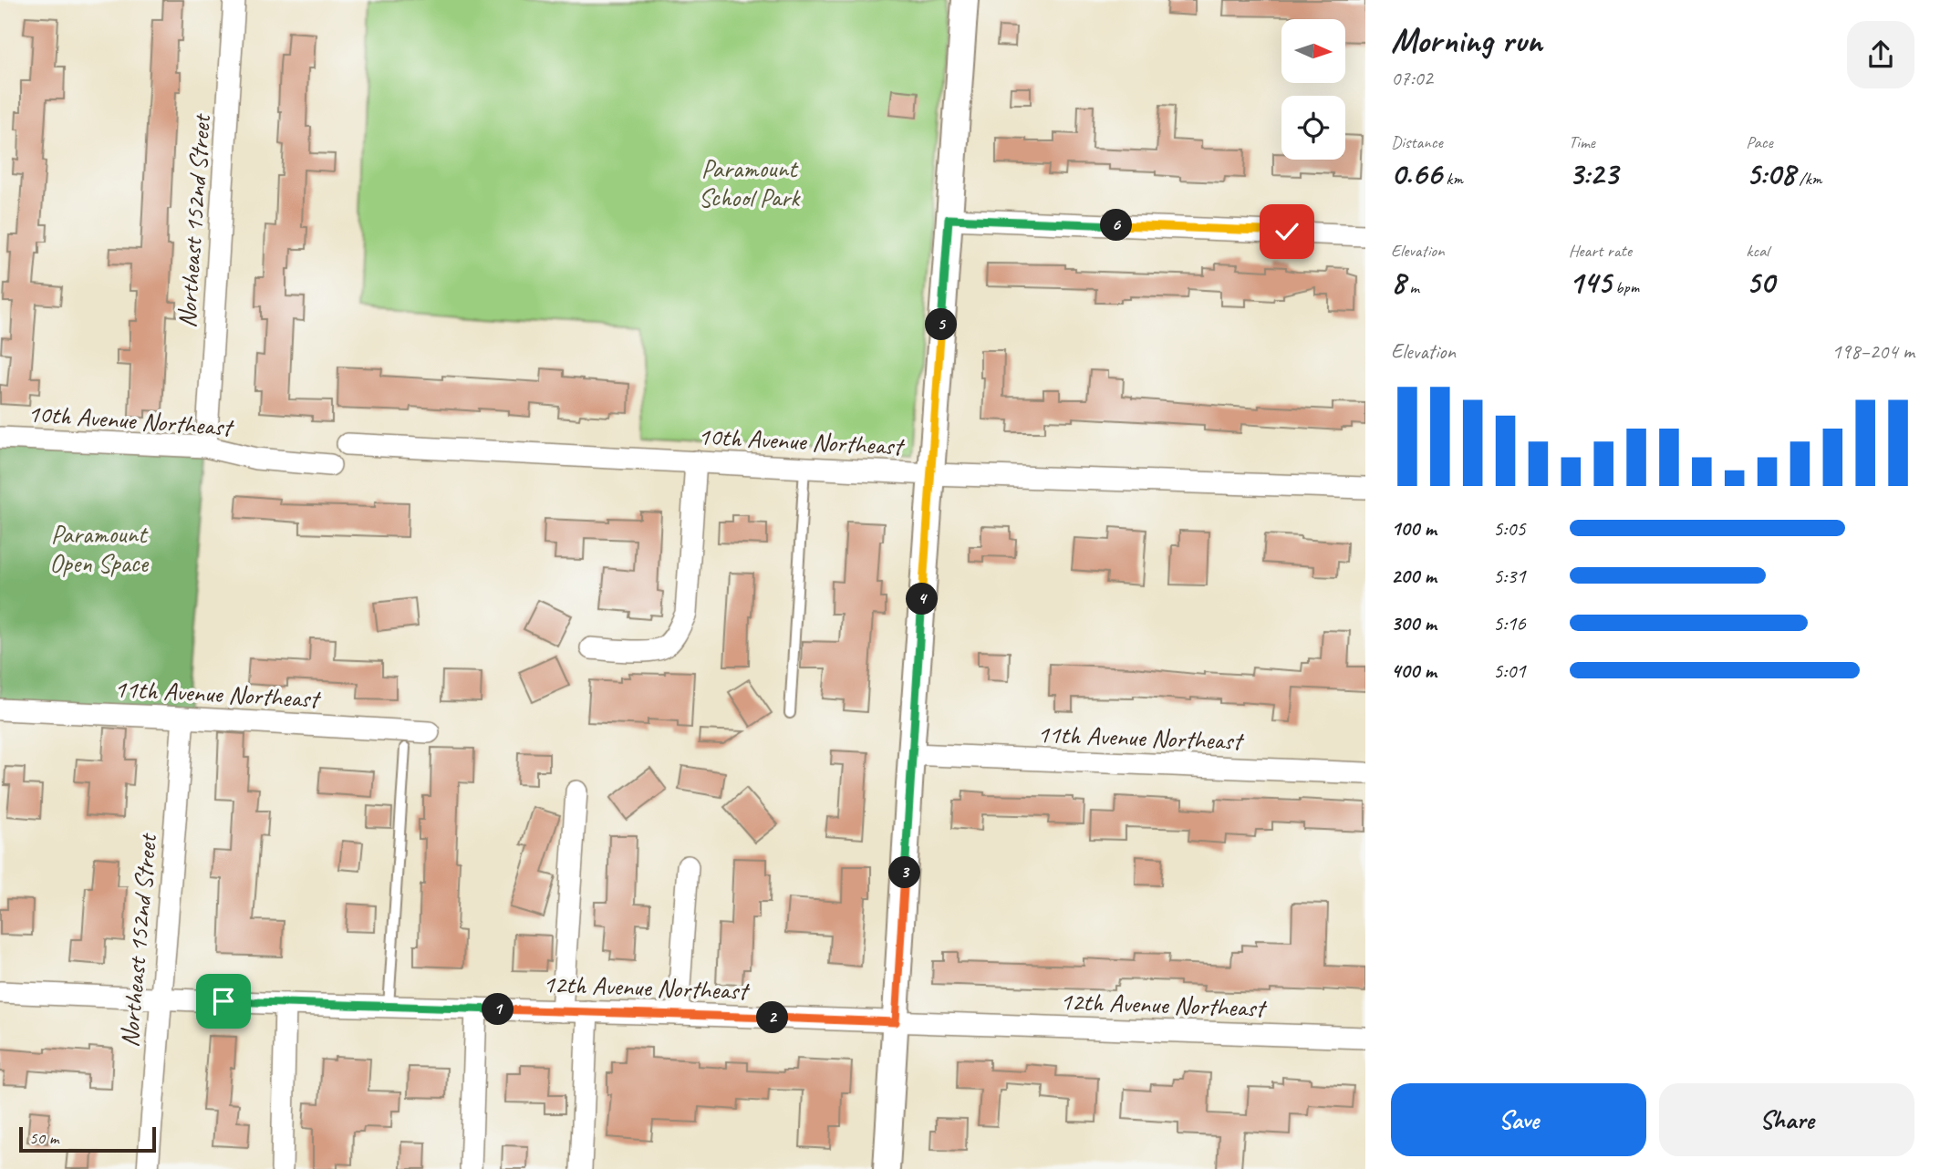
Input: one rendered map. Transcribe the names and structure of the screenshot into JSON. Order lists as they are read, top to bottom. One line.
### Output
{"streets":{"street":["Northeast 152nd Street","10th Avenue Northeast","11th Avenue Northeast","12th Avenue Northeast"]},"crossings":[["Northeast 152nd Street","10th Avenue Northeast"],["Northeast 152nd Street","11th Avenue Northeast"],["Northeast 152nd Street","12th Avenue Northeast"]],"parks":["Paramount School Park","Paramount Open Space"],"scale_bar":"50 m","north":"right","page":{"heading":["Morning run","07:02"],"stats":[["Distance","0.66 km"],["Time","3:23"],["Pace","5:08 /km"],["Elevation","8 m"],["Heart rate","145 bpm"],["kcal","50"]],"pins":["6","5","4","3","1","2"],"chart":["Elevation","198–204 m"],"list":[{"name":"100 m","note":"5:05"},{"name":"200 m","note":"5:31"},{"name":"300 m","note":"5:16"},{"name":"400 m","note":"5:01"}],"buttons":["Save","Share"],"scale":"50 m"}}
